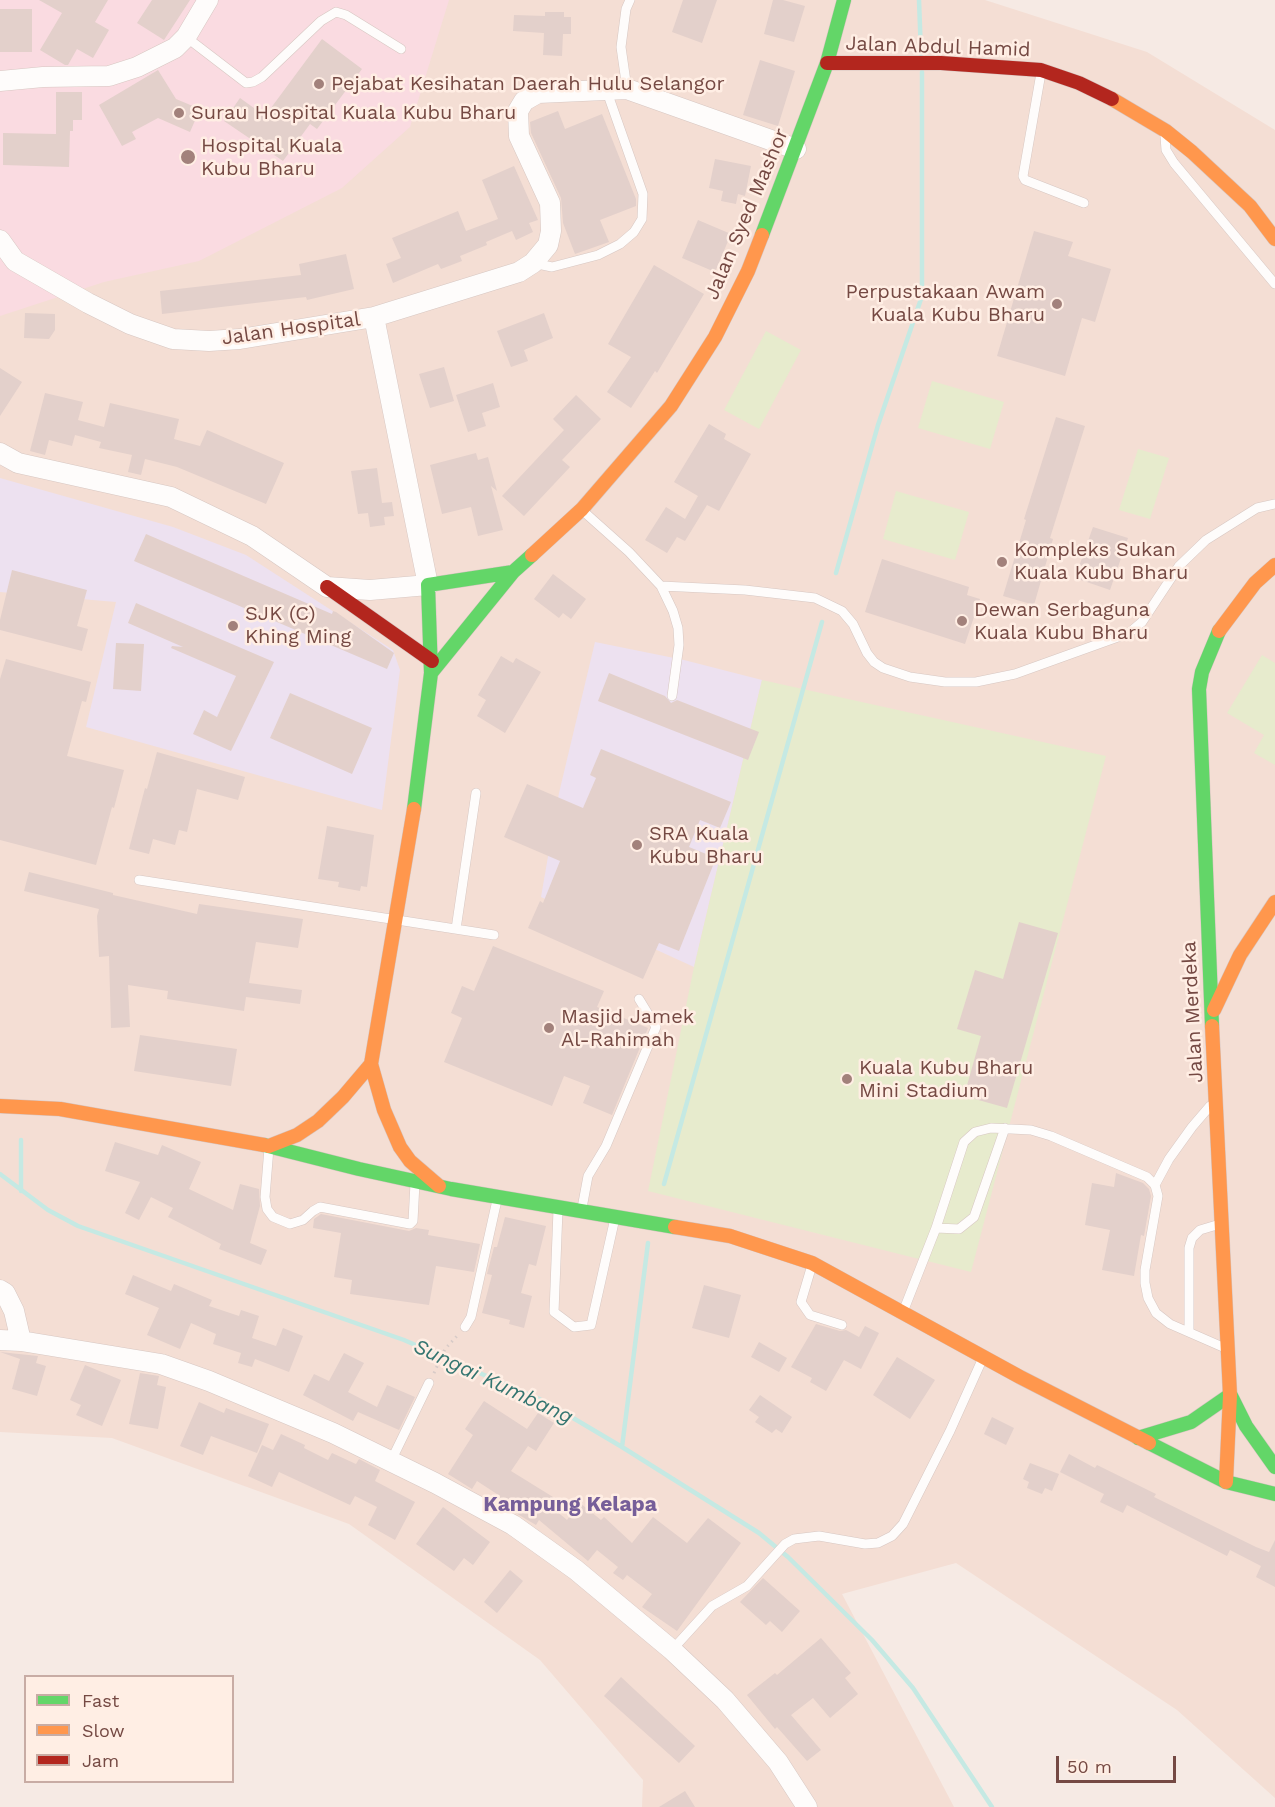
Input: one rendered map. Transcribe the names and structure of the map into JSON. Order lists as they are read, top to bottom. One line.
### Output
{"streets":{"street":["Jalan Abdul Hamid","Jalan Syed Mashor","Jalan Hospital","Jalan Merdeka"]},"crossings":[["Jalan Abdul Hamid","Jalan Syed Mashor"]],"districts":["Kampung Kelapa"],"water":["Sungai Kumbang"],"places":["Pejabat Kesihatan Daerah Hulu Selangor","Surau Hospital Kuala Kubu Bharu","Hospital Kuala Kubu Bharu","Perpustakaan Awam Kuala Kubu Bharu","Kompleks Sukan Kuala Kubu Bharu","Dewan Serbaguna Kuala Kubu Bharu","SJK (C) Khing Ming","SRA Kuala Kubu Bharu","Masjid Jamek Al-Rahimah","Kuala Kubu Bharu Mini Stadium"],"legend":["Fast","Slow","Jam"],"scale_bar":"50 m"}
